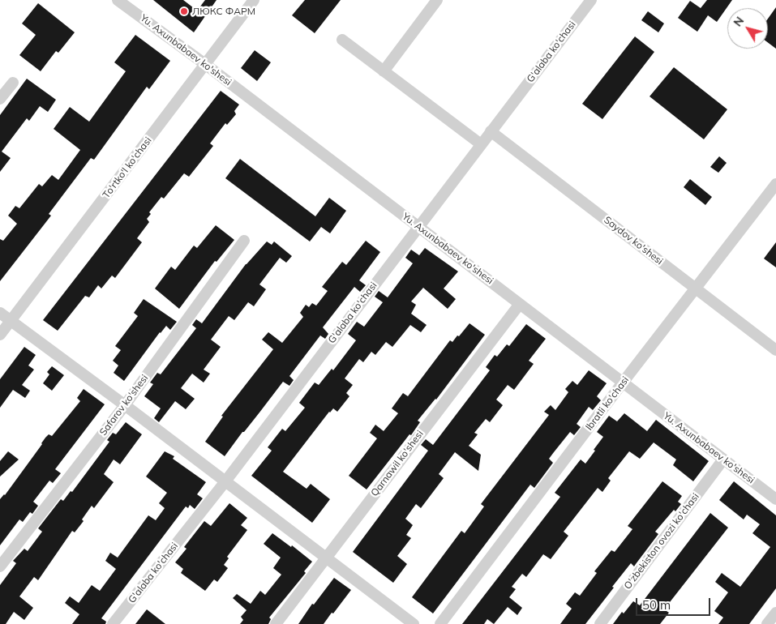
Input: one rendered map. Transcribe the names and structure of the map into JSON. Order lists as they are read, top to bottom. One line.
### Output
{"streets":{"street":["Yu. Axunbabaev ko'shesi","G'alaba ko'chasi","To'rtko'l ko'chasi","Saydov ko'shesi","Ibratli ko'chasi","Safarov ko'shesi","Qarnawil ko'shesi","O'zbekiston ovozi ko'chasi"]},"crossings":[["Yu. Axunbabaev ko'shesi","G'alaba ko'chasi"],["Yu. Axunbabaev ko'shesi","To'rtko'l ko'chasi"],["Yu. Axunbabaev ko'shesi","Ibratli ko'chasi"],["Yu. Axunbabaev ko'shesi","Qarnawil ko'shesi"],["Yu. Axunbabaev ko'shesi","O'zbekiston ovozi ko'chasi"],["G'alaba ko'chasi","Saydov ko'shesi"],["Saydov ko'shesi","Ibratli ko'chasi"]],"places":["ЛЮКС ФАРМ"],"scale_bar":"50 m","north":"top left"}
